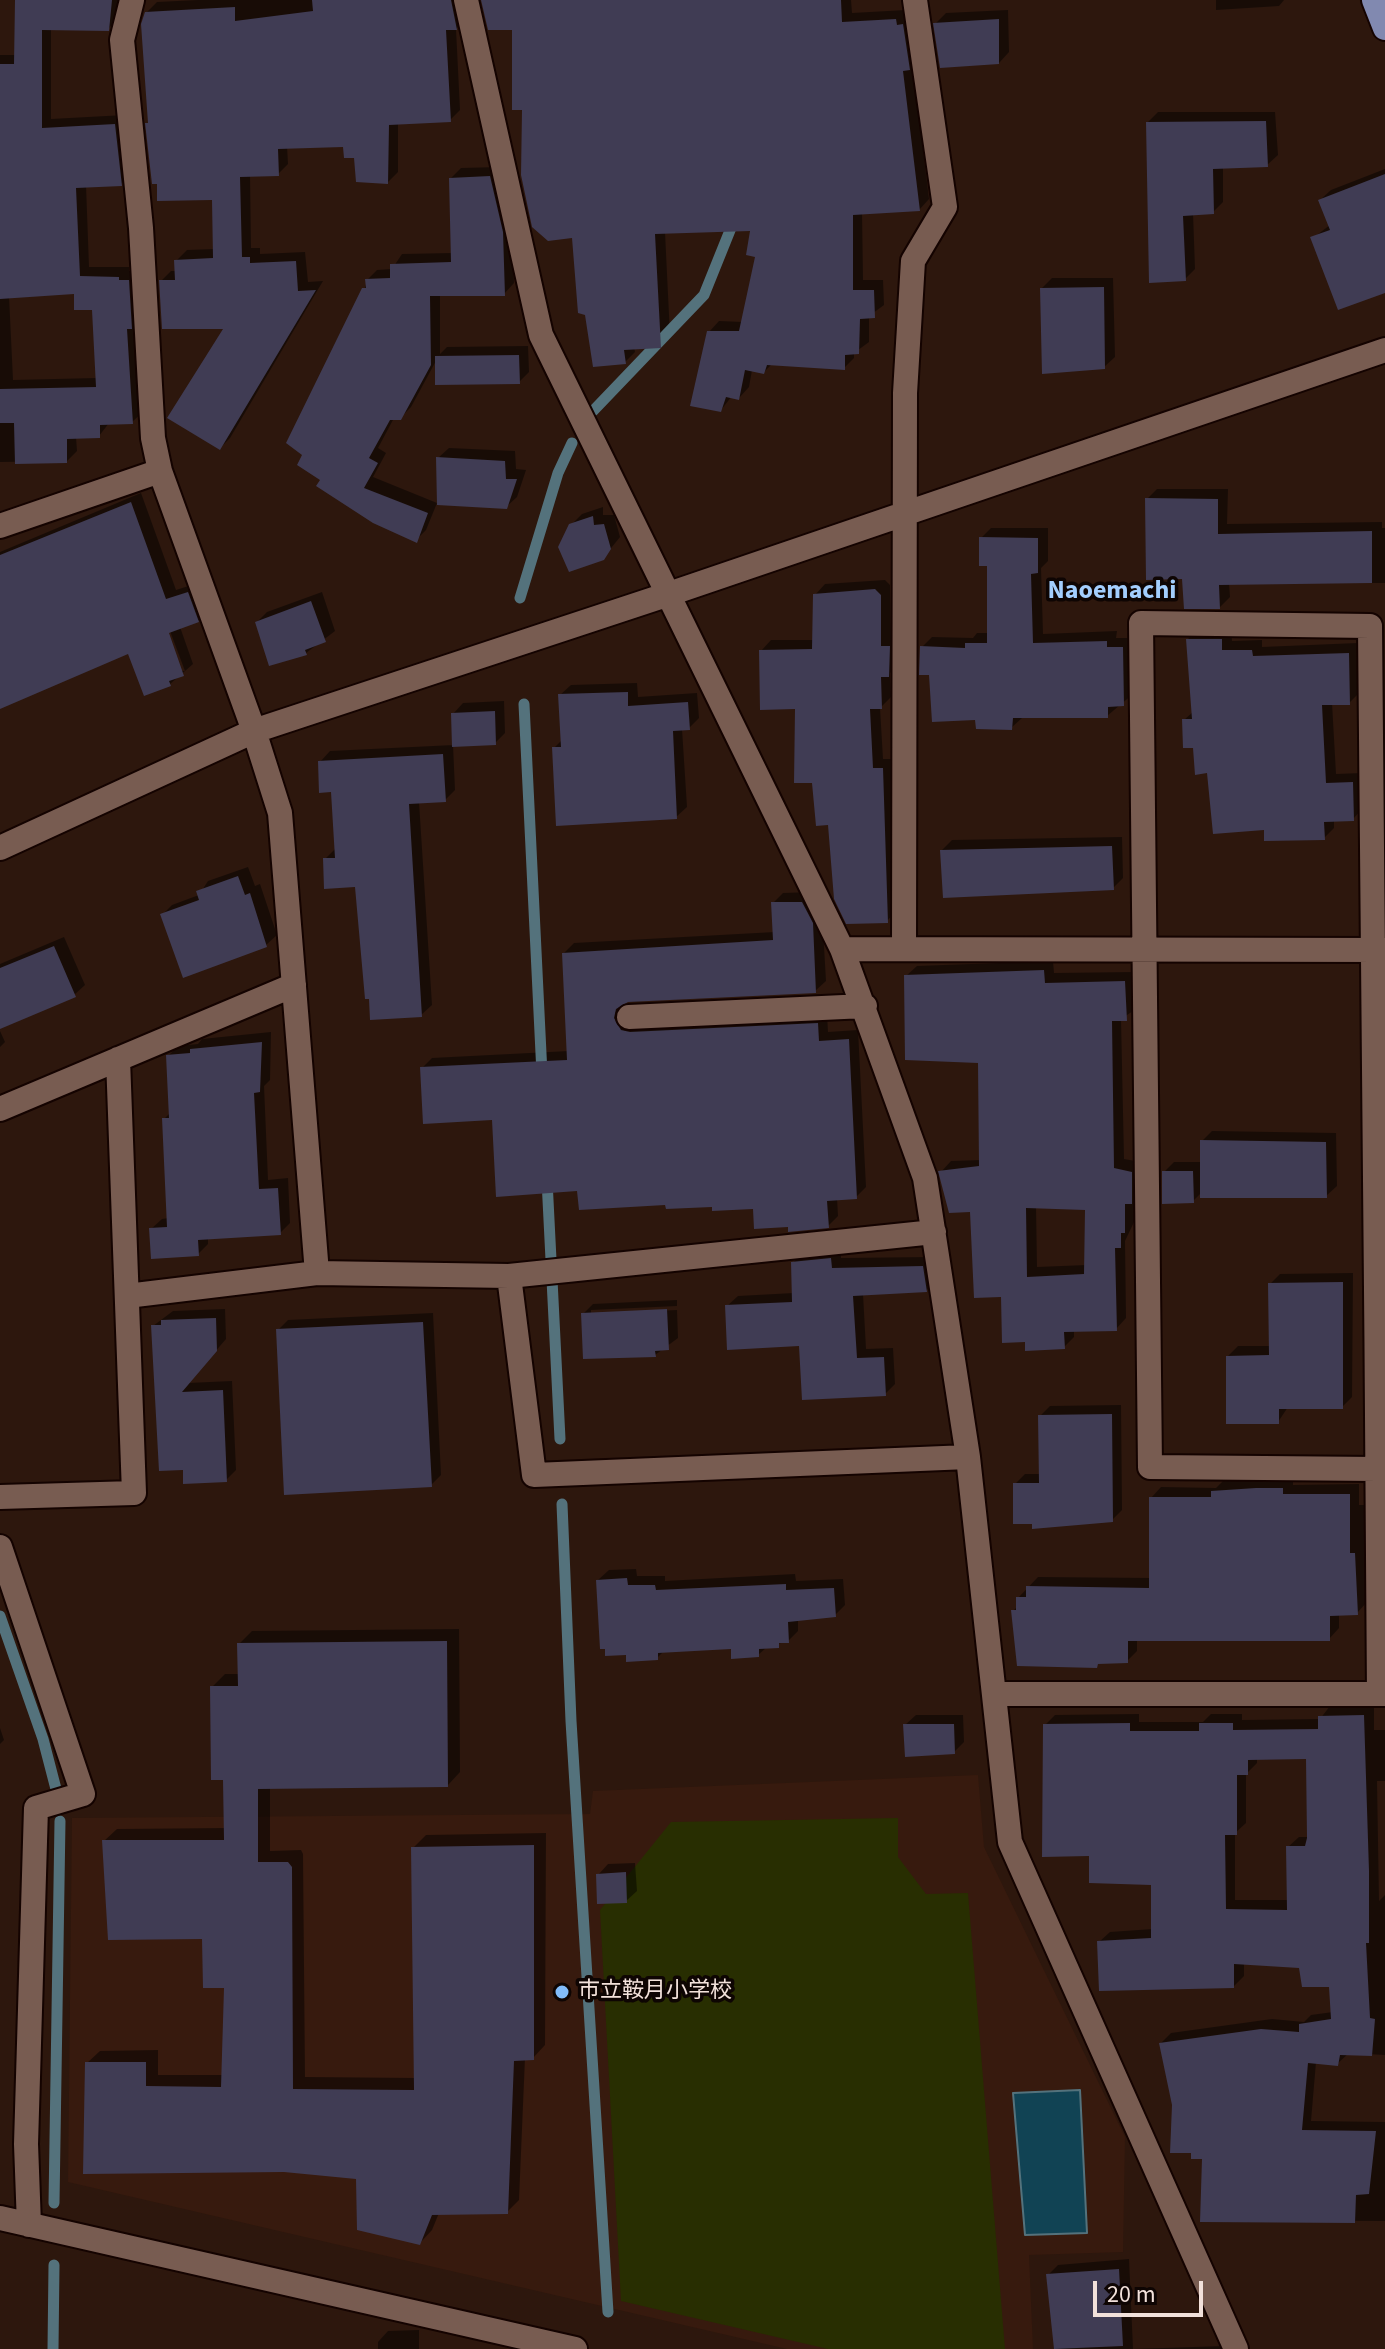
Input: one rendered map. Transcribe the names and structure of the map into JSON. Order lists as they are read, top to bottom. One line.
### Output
{"districts":["Naoemachi"],"places":["市立鞍月小学校"],"scale_bar":"20 m"}
